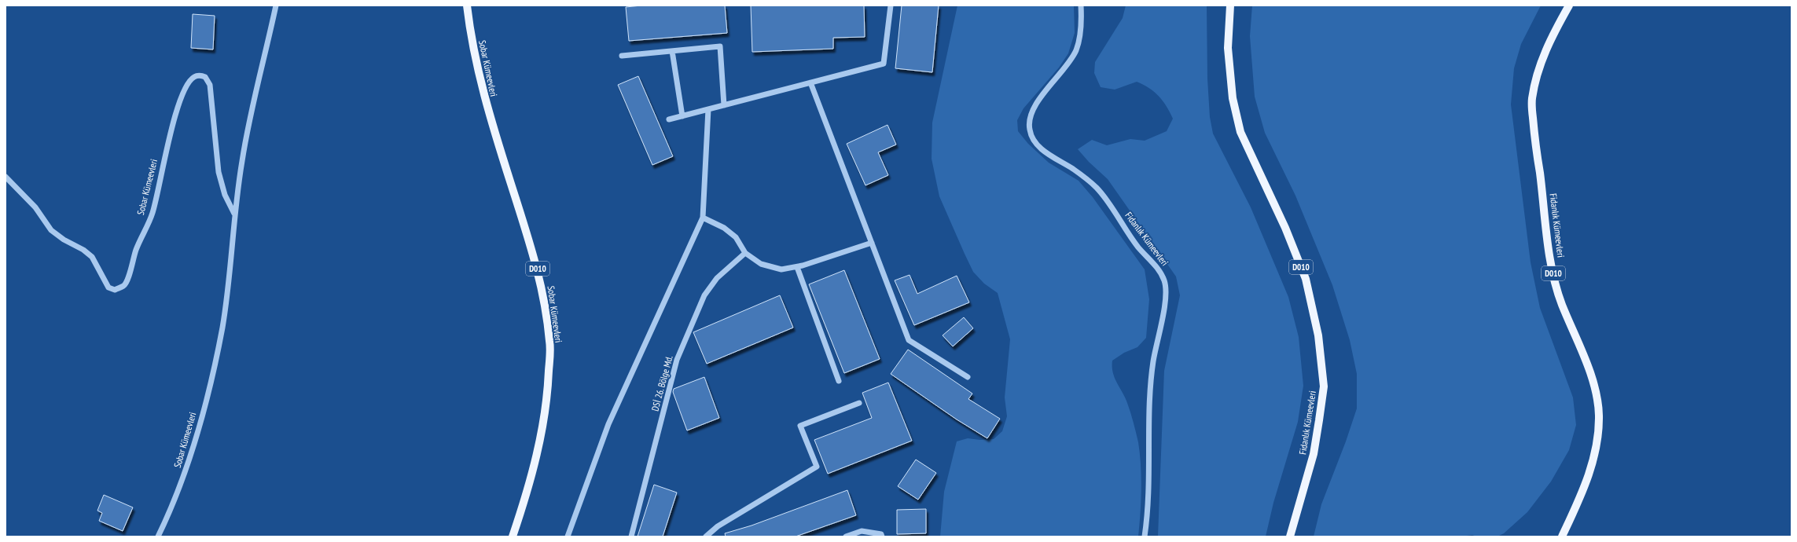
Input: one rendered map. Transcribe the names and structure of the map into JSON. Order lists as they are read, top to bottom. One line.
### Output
{"streets":{"main road":["Sobar Kümeevleri","Fidanlık Kümeevleri","D010"],"street":["DSİ 26. Bölge Md."]}}
